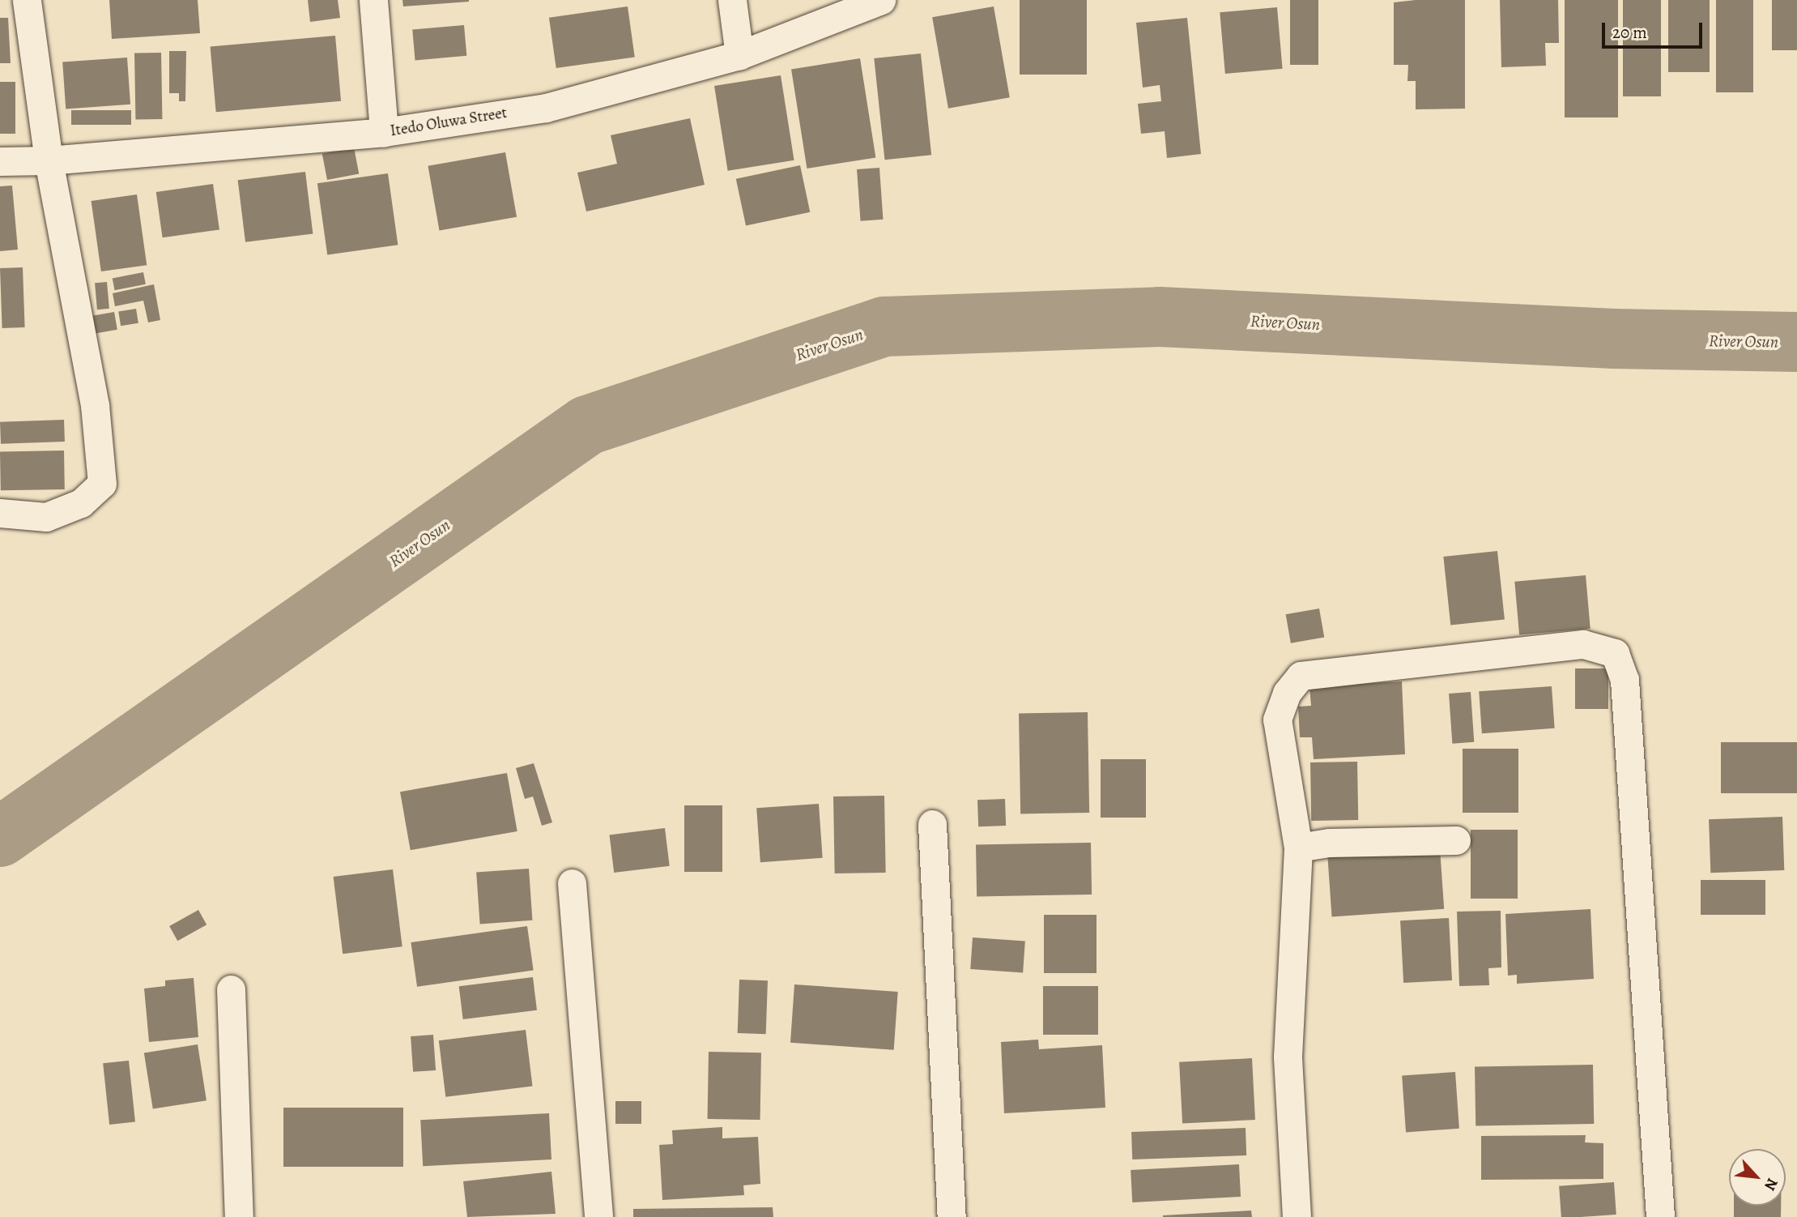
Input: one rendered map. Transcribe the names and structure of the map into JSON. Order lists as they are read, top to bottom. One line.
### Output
{"streets":{"street":["Itedo Oluwa Street"]},"water":["River Osun"],"scale_bar":"20 m","north":"bottom right"}
